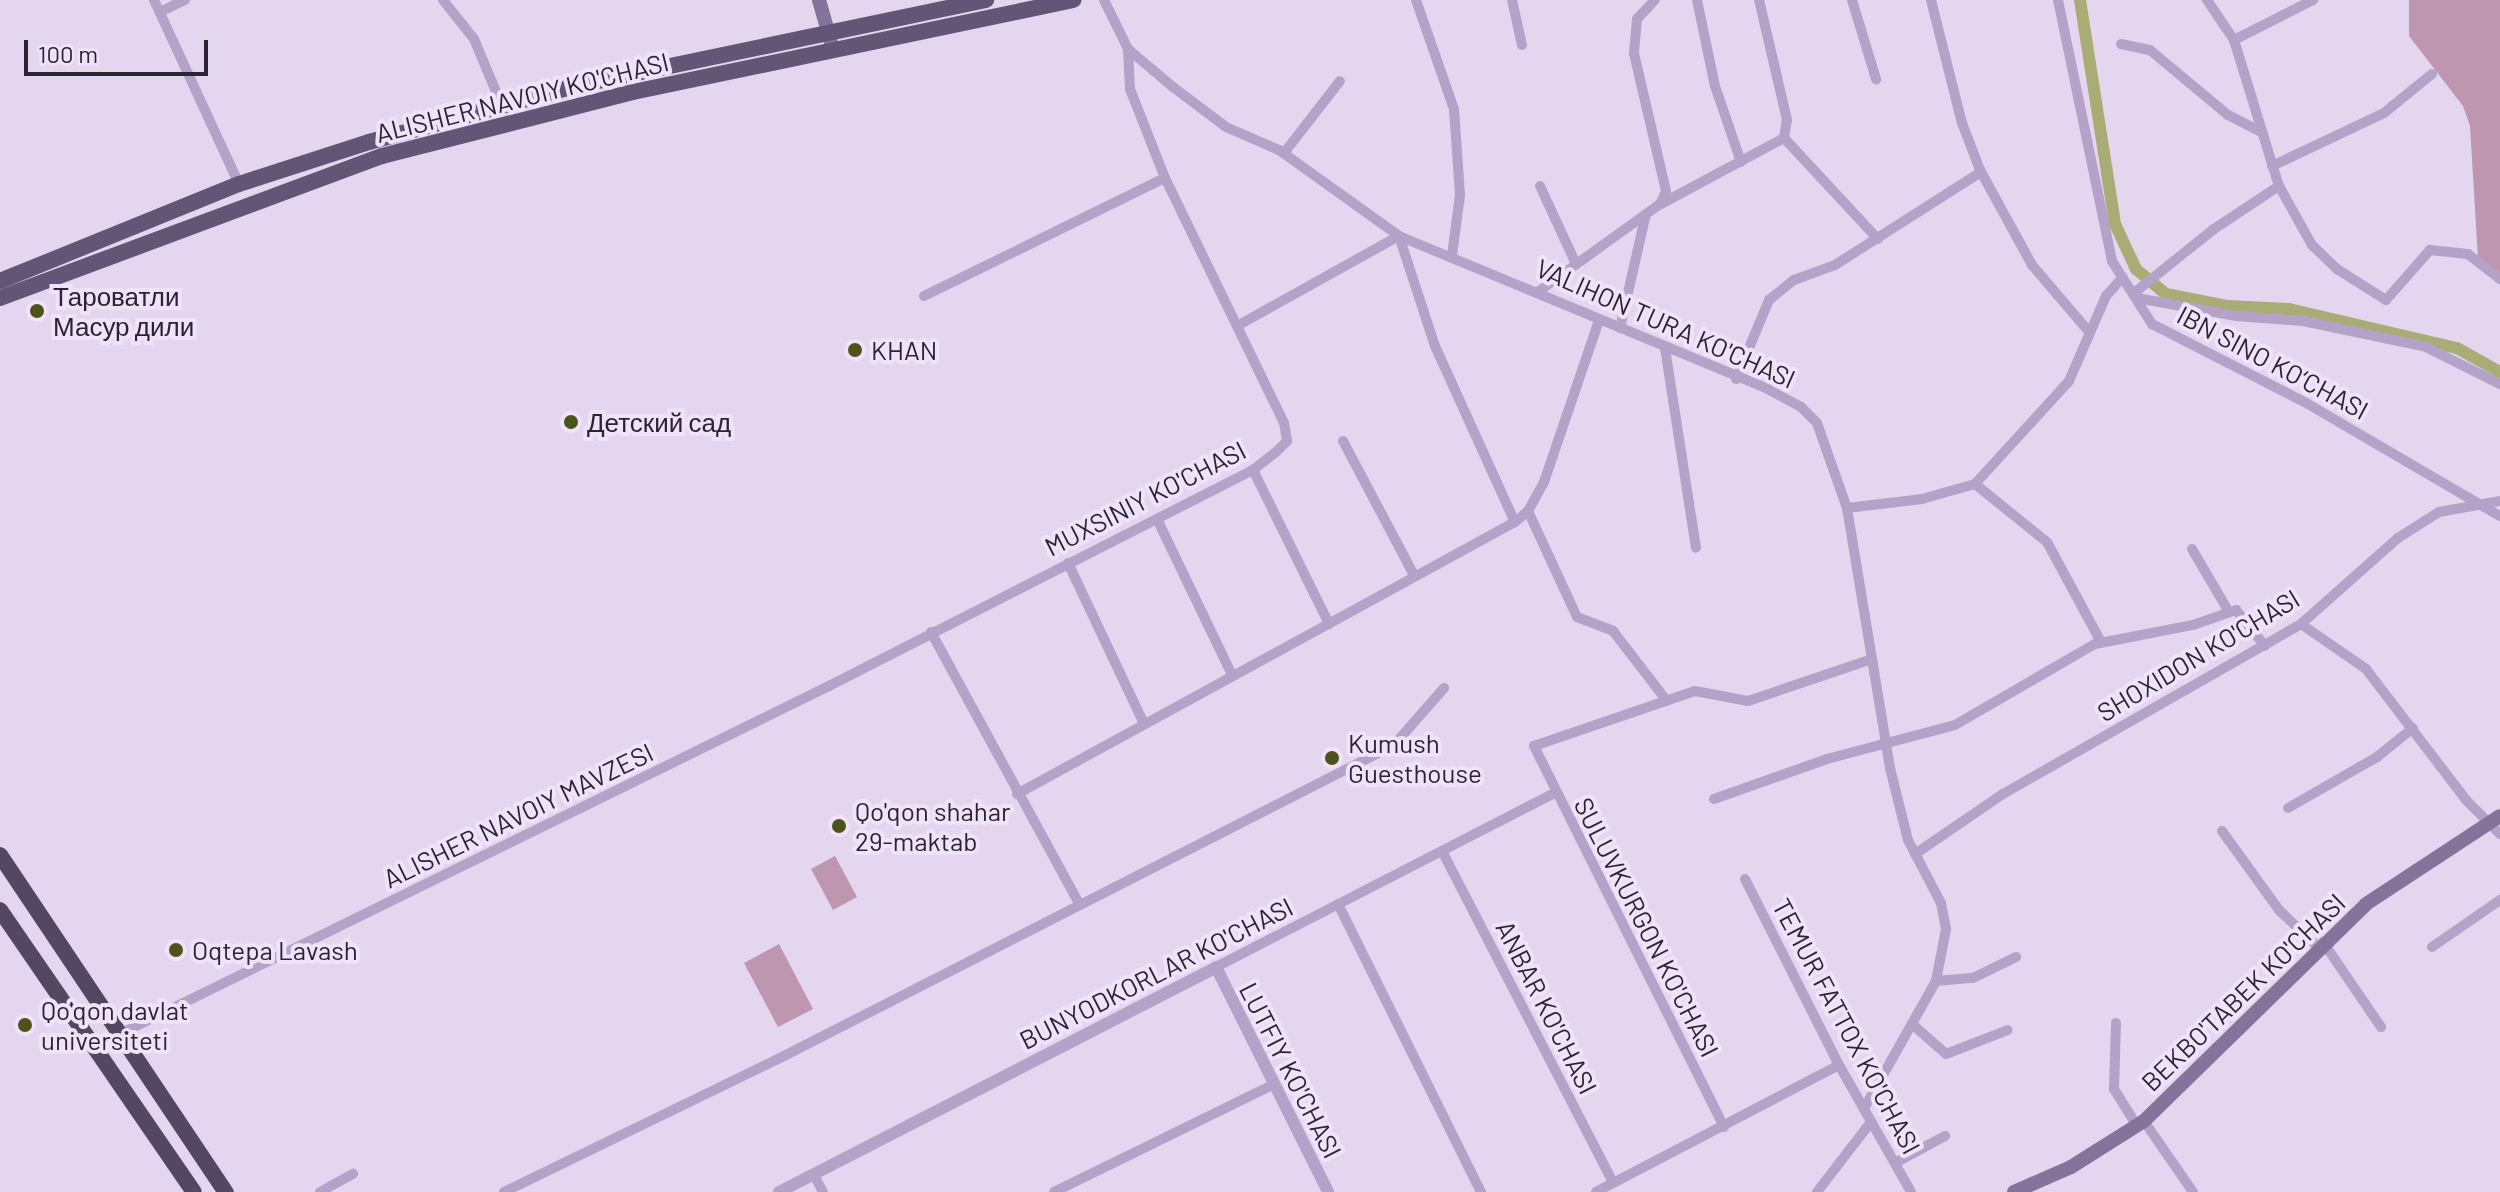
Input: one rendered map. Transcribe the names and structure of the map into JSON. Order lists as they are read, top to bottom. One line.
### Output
{"streets":{"main road":["ALISHER NAVOIY KO'CHASI","BEKBO'TABEK KO'CHASI"],"street":["VALIHON TURA KO'CHASI","IBN SINO KO‘CHASI","MUXSINIY KO'CHASI","SHOXIDON KO'CHASI","ALISHER NAVOIY MAVZESI","SULUVKURGON KO'CHASI","BUNYODKORLAR KO'CHASI","ANBAR KO'CHASI","TEMUR FATTOX KO'CHASI","LUTFIY KO'CHASI"]},"crossings":[["VALIHON TURA KO'CHASI","MUXSINIY KO'CHASI"],["VALIHON TURA KO'CHASI","SHOXIDON KO'CHASI"],["VALIHON TURA KO'CHASI","TEMUR FATTOX KO'CHASI"],["IBN SINO KO‘CHASI","SHOXIDON KO'CHASI"],["MUXSINIY KO'CHASI","ALISHER NAVOIY MAVZESI"],["SULUVKURGON KO'CHASI","BUNYODKORLAR KO'CHASI"],["BUNYODKORLAR KO'CHASI","ANBAR KO'CHASI"],["BUNYODKORLAR KO'CHASI","LUTFIY KO'CHASI"]],"places":["Тароватли Масур дили","KHAN","Детский сад","Kumush Guesthouse","Qo'qon shahar 29-maktab","Oqtepa Lavash","Qo'qon davlat universiteti"],"scale_bar":"100 m"}
